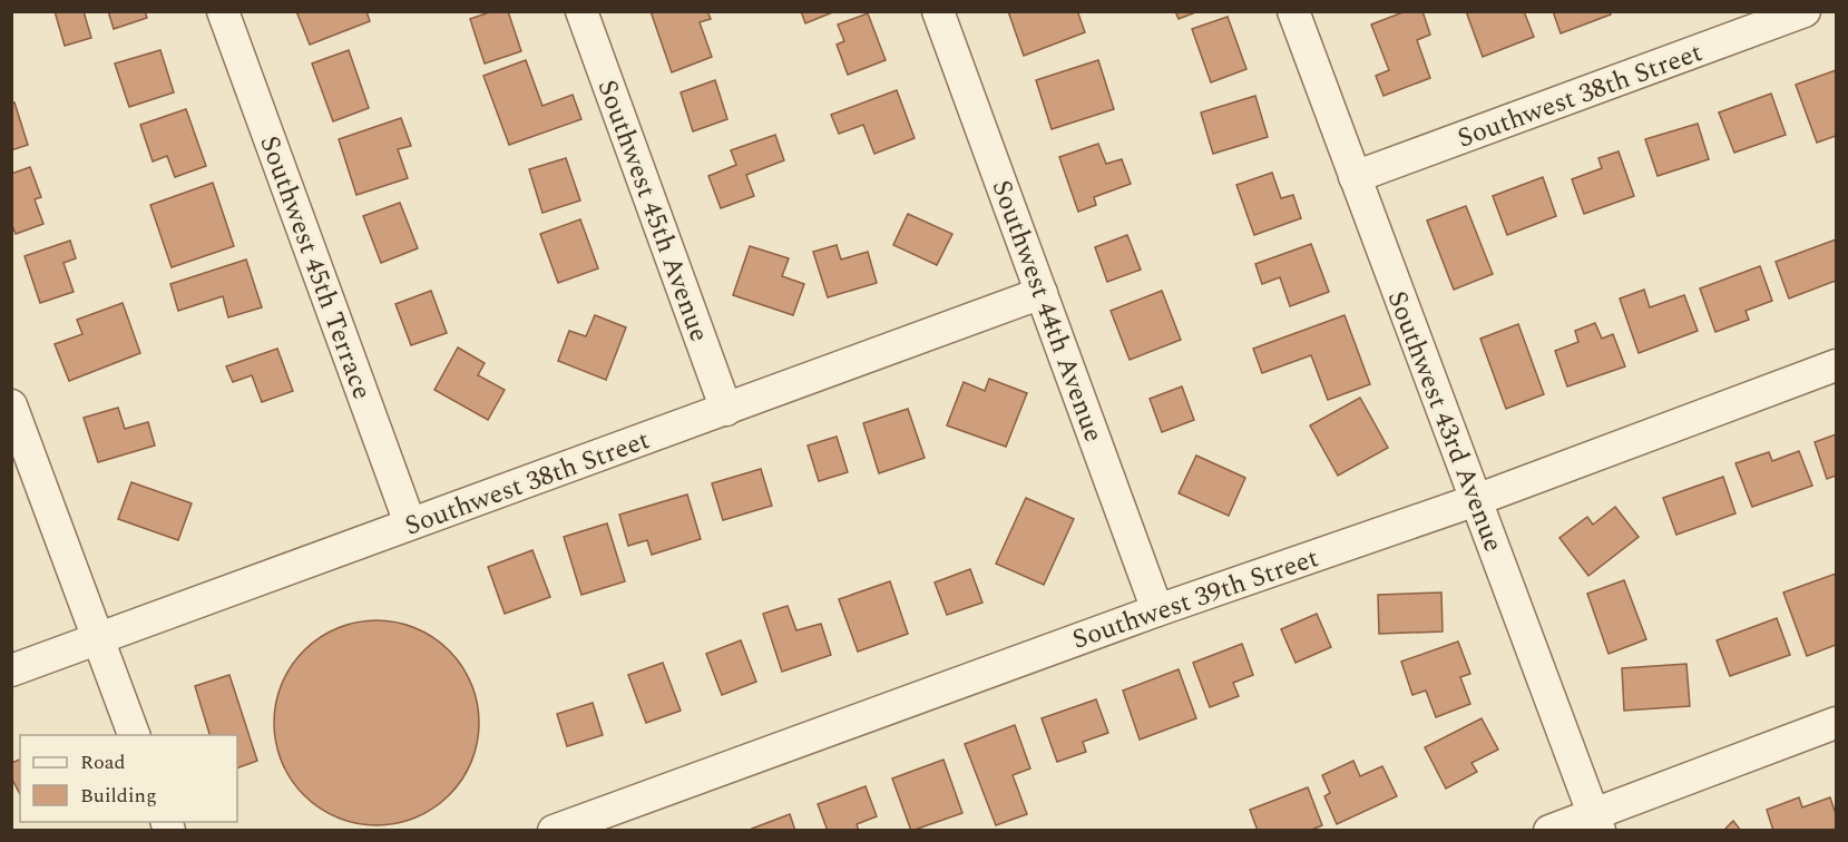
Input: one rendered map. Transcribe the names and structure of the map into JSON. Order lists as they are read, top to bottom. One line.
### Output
{"streets":{"street":["Southwest 38th Street","Southwest 45th Avenue","Southwest 45th Terrace","Southwest 44th Avenue","Southwest 43rd Avenue","Southwest 39th Street"]},"crossings":[["Southwest 38th Street","Southwest 45th Avenue"],["Southwest 38th Street","Southwest 45th Terrace"],["Southwest 38th Street","Southwest 44th Avenue"],["Southwest 38th Street","Southwest 43rd Avenue"],["Southwest 44th Avenue","Southwest 39th Street"],["Southwest 43rd Avenue","Southwest 39th Street"]],"legend":["Road","Building"]}
